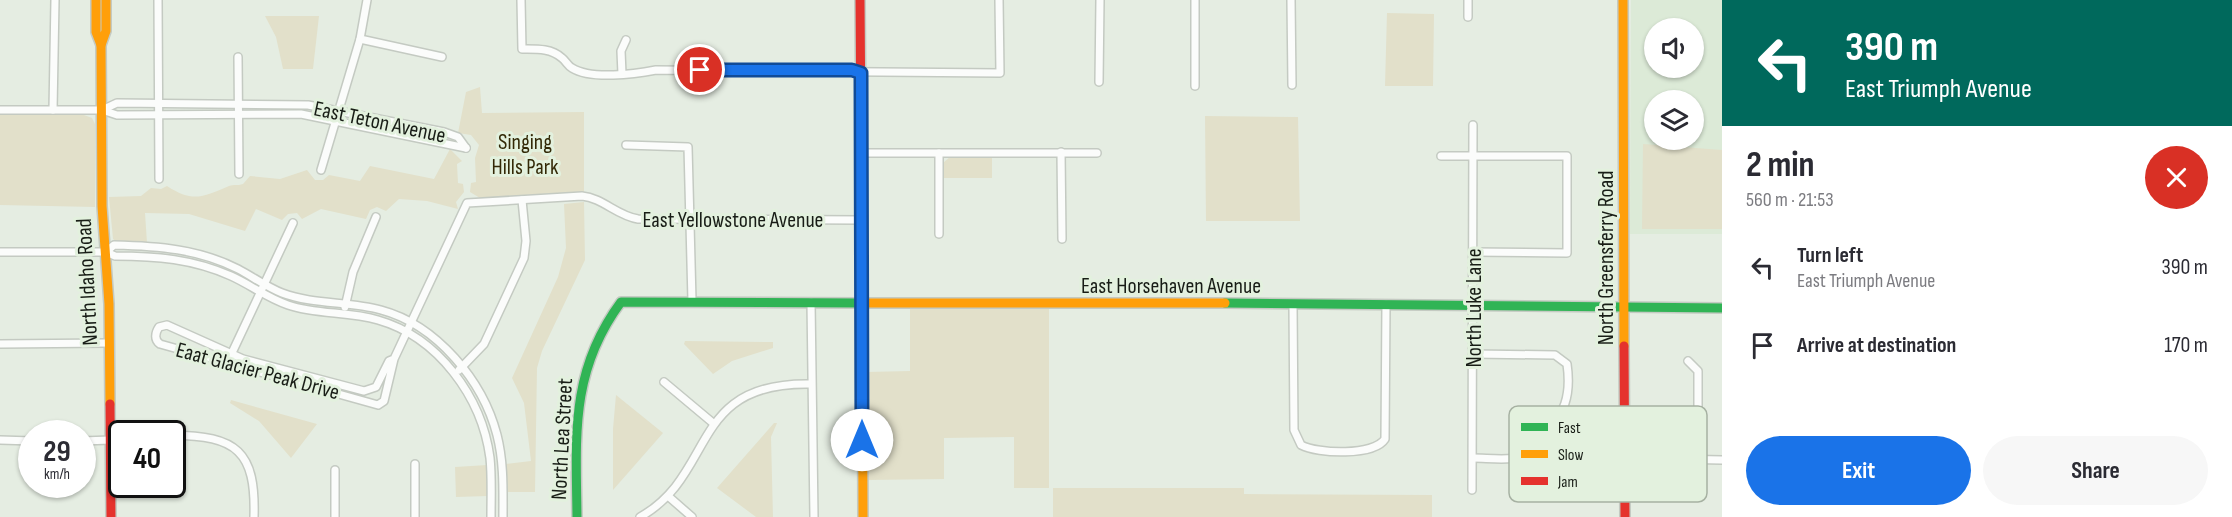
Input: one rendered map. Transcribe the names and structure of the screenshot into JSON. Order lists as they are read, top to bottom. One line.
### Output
{"streets":{"street":["East Teton Avenue","East Yellowstone Avenue","North Greensferry Road","North Idaho Road","East Horsehaven Avenue","North Luke Lane","Eaat Glacier Peak Drive","North Lea Street"]},"crossings":[["East Teton Avenue","North Idaho Road"],["North Greensferry Road","East Horsehaven Avenue"],["East Horsehaven Avenue","North Luke Lane"],["East Horsehaven Avenue","North Lea Street"]],"parks":["Singing Hills Park"],"legend":["Fast","Slow","Jam"],"page":{"turn":["390 m","East Triumph Avenue"],"heading":["2 min","560 m · 21:53"],"list":[{"name":"Turn left","note":"East Triumph Avenue","value":"390 m"},{"name":"Arrive at destination","value":"170 m"}],"speed":"29 km/h","limit":"40","buttons":["Exit","Share"]}}
